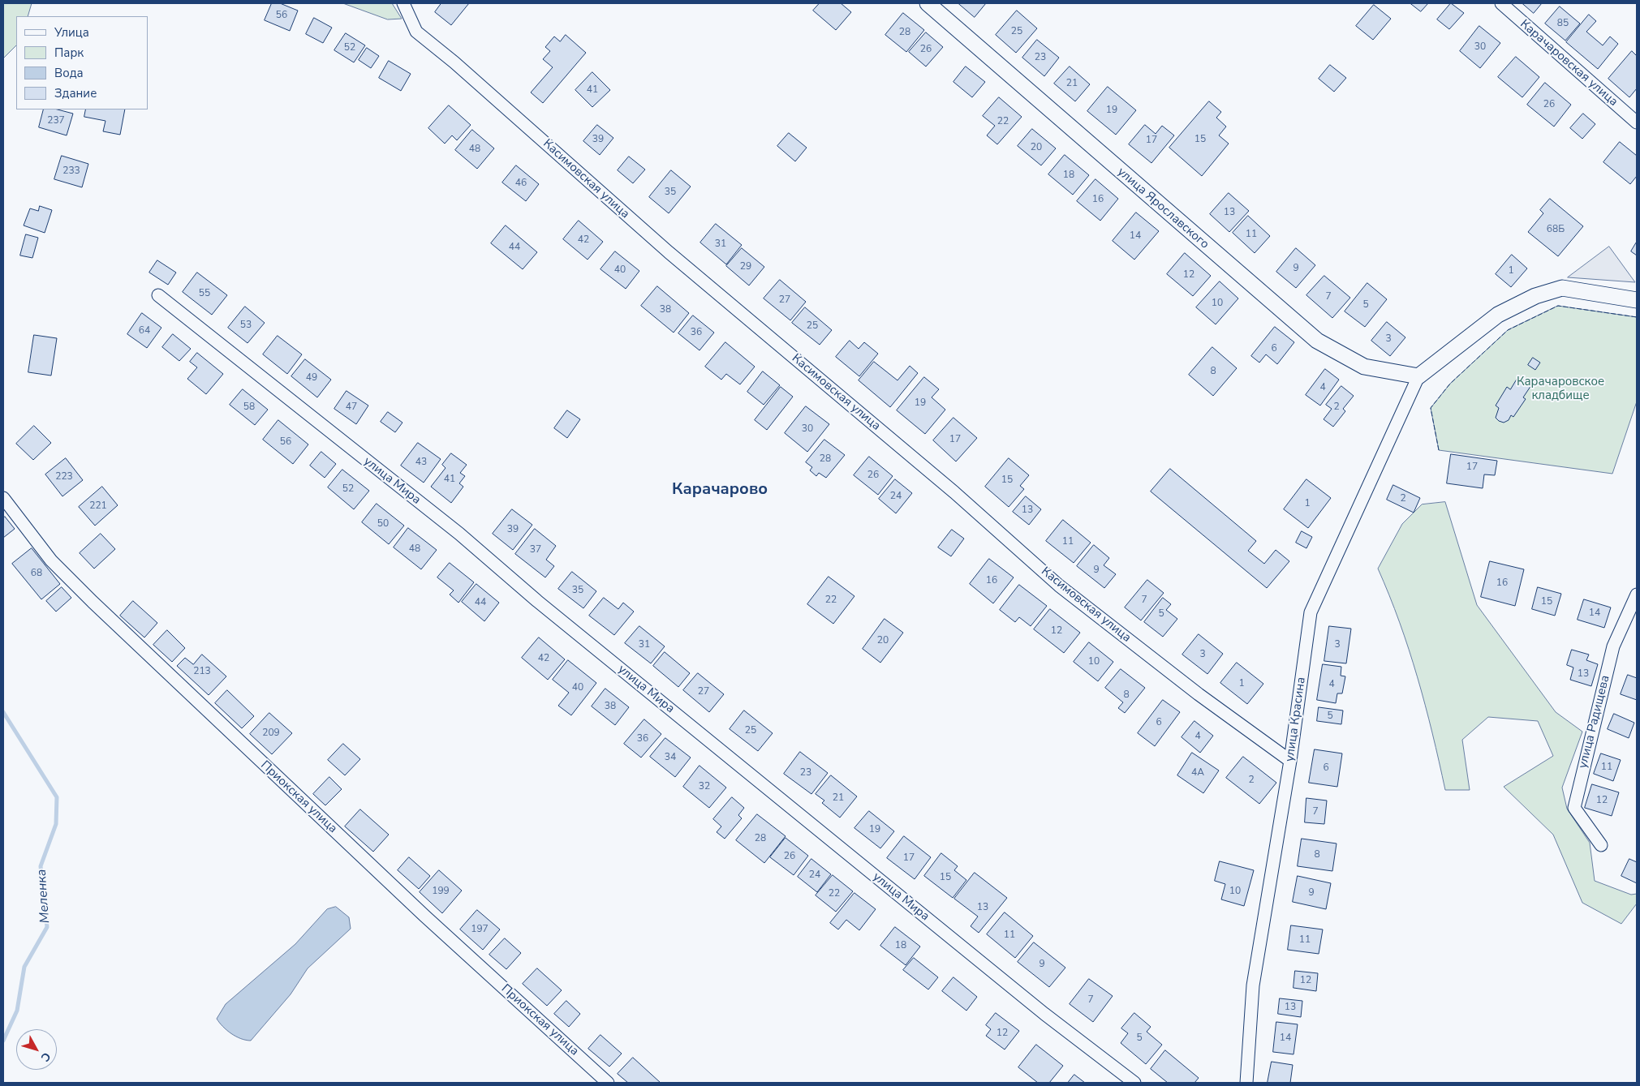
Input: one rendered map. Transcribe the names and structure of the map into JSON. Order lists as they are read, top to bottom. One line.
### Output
{"streets":{"street":["Карачаровская улица","Касимовская улица","улица Ярославского","улица Мира","улица Красина","улица Радищева","Приокская улица"]},"crossings":[["Касимовская улица","улица Красина"],["улица Ярославского","улица Красина"]],"districts":["Карачарово"],"water":["Меленка"],"parks":["Карачаровское кладбище"],"house_numbers":["56","85","25","28","30","52","26","23","21","41","26","19","237","22","39","15","17","20","48","233","18","46","35","16","13","68Б","11","14","42","31","44","29","9","40","1","12","55","7","27","10","5","38","53","25","64","36","3","6","8","49","4","19","58","47","2","30","17","56","28","43","17","26","223","41","15","52","24","2","1","221","13","50","39","11","48","37","9","68","16","16","35","22","7","15","44","14","5","12","20","31","3","3","42","10","213","13","1","4","40","27","8","38","5","6","25","209","4","36","34","11","6","23","4А","2","32","21","12","7","19","28","8","26","17","24","15","199","10","9","22","13","197","11","11","18","9","12","7","13","12","5","14"],"legend":["Улица","Парк","Вода","Здание"],"north":"bottom right"}
